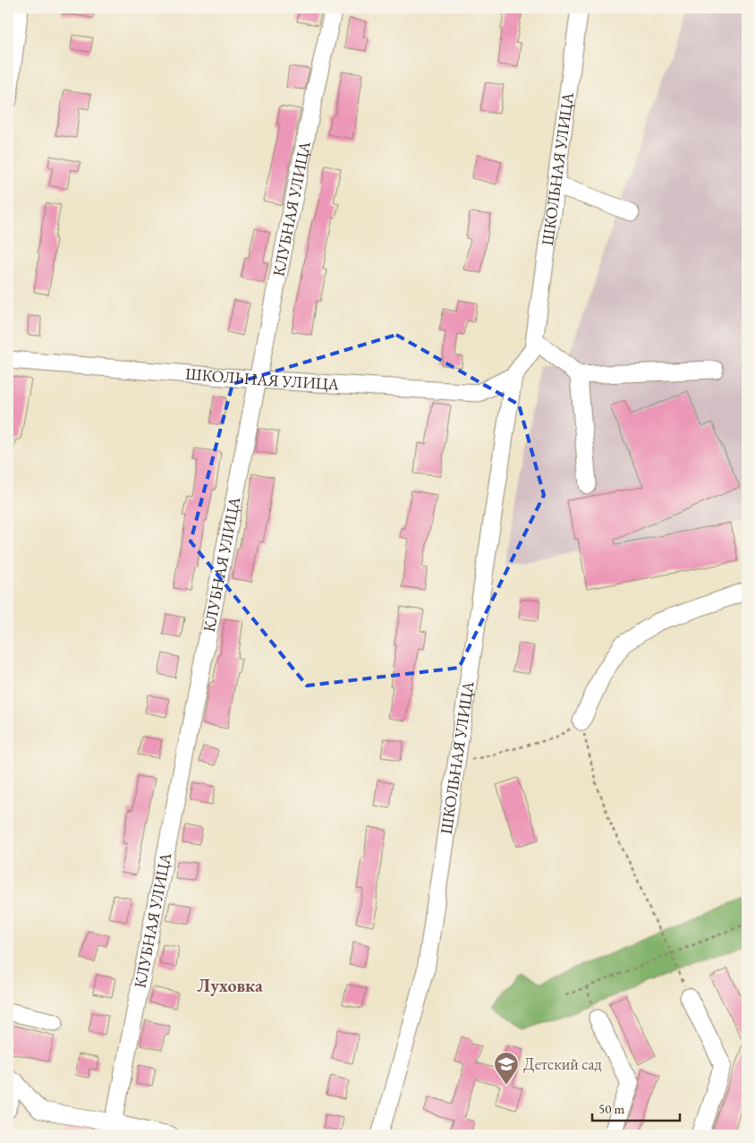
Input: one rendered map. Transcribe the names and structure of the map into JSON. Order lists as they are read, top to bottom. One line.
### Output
{"streets":{"street":["ШКОЛЬНАЯ УЛИЦА","КЛУБНАЯ УЛИЦА"]},"crossings":[["ШКОЛЬНАЯ УЛИЦА","КЛУБНАЯ УЛИЦА"]],"districts":["Луховка"],"places":{"school or university":["Детский сад"]},"scale_bar":"50 m"}
